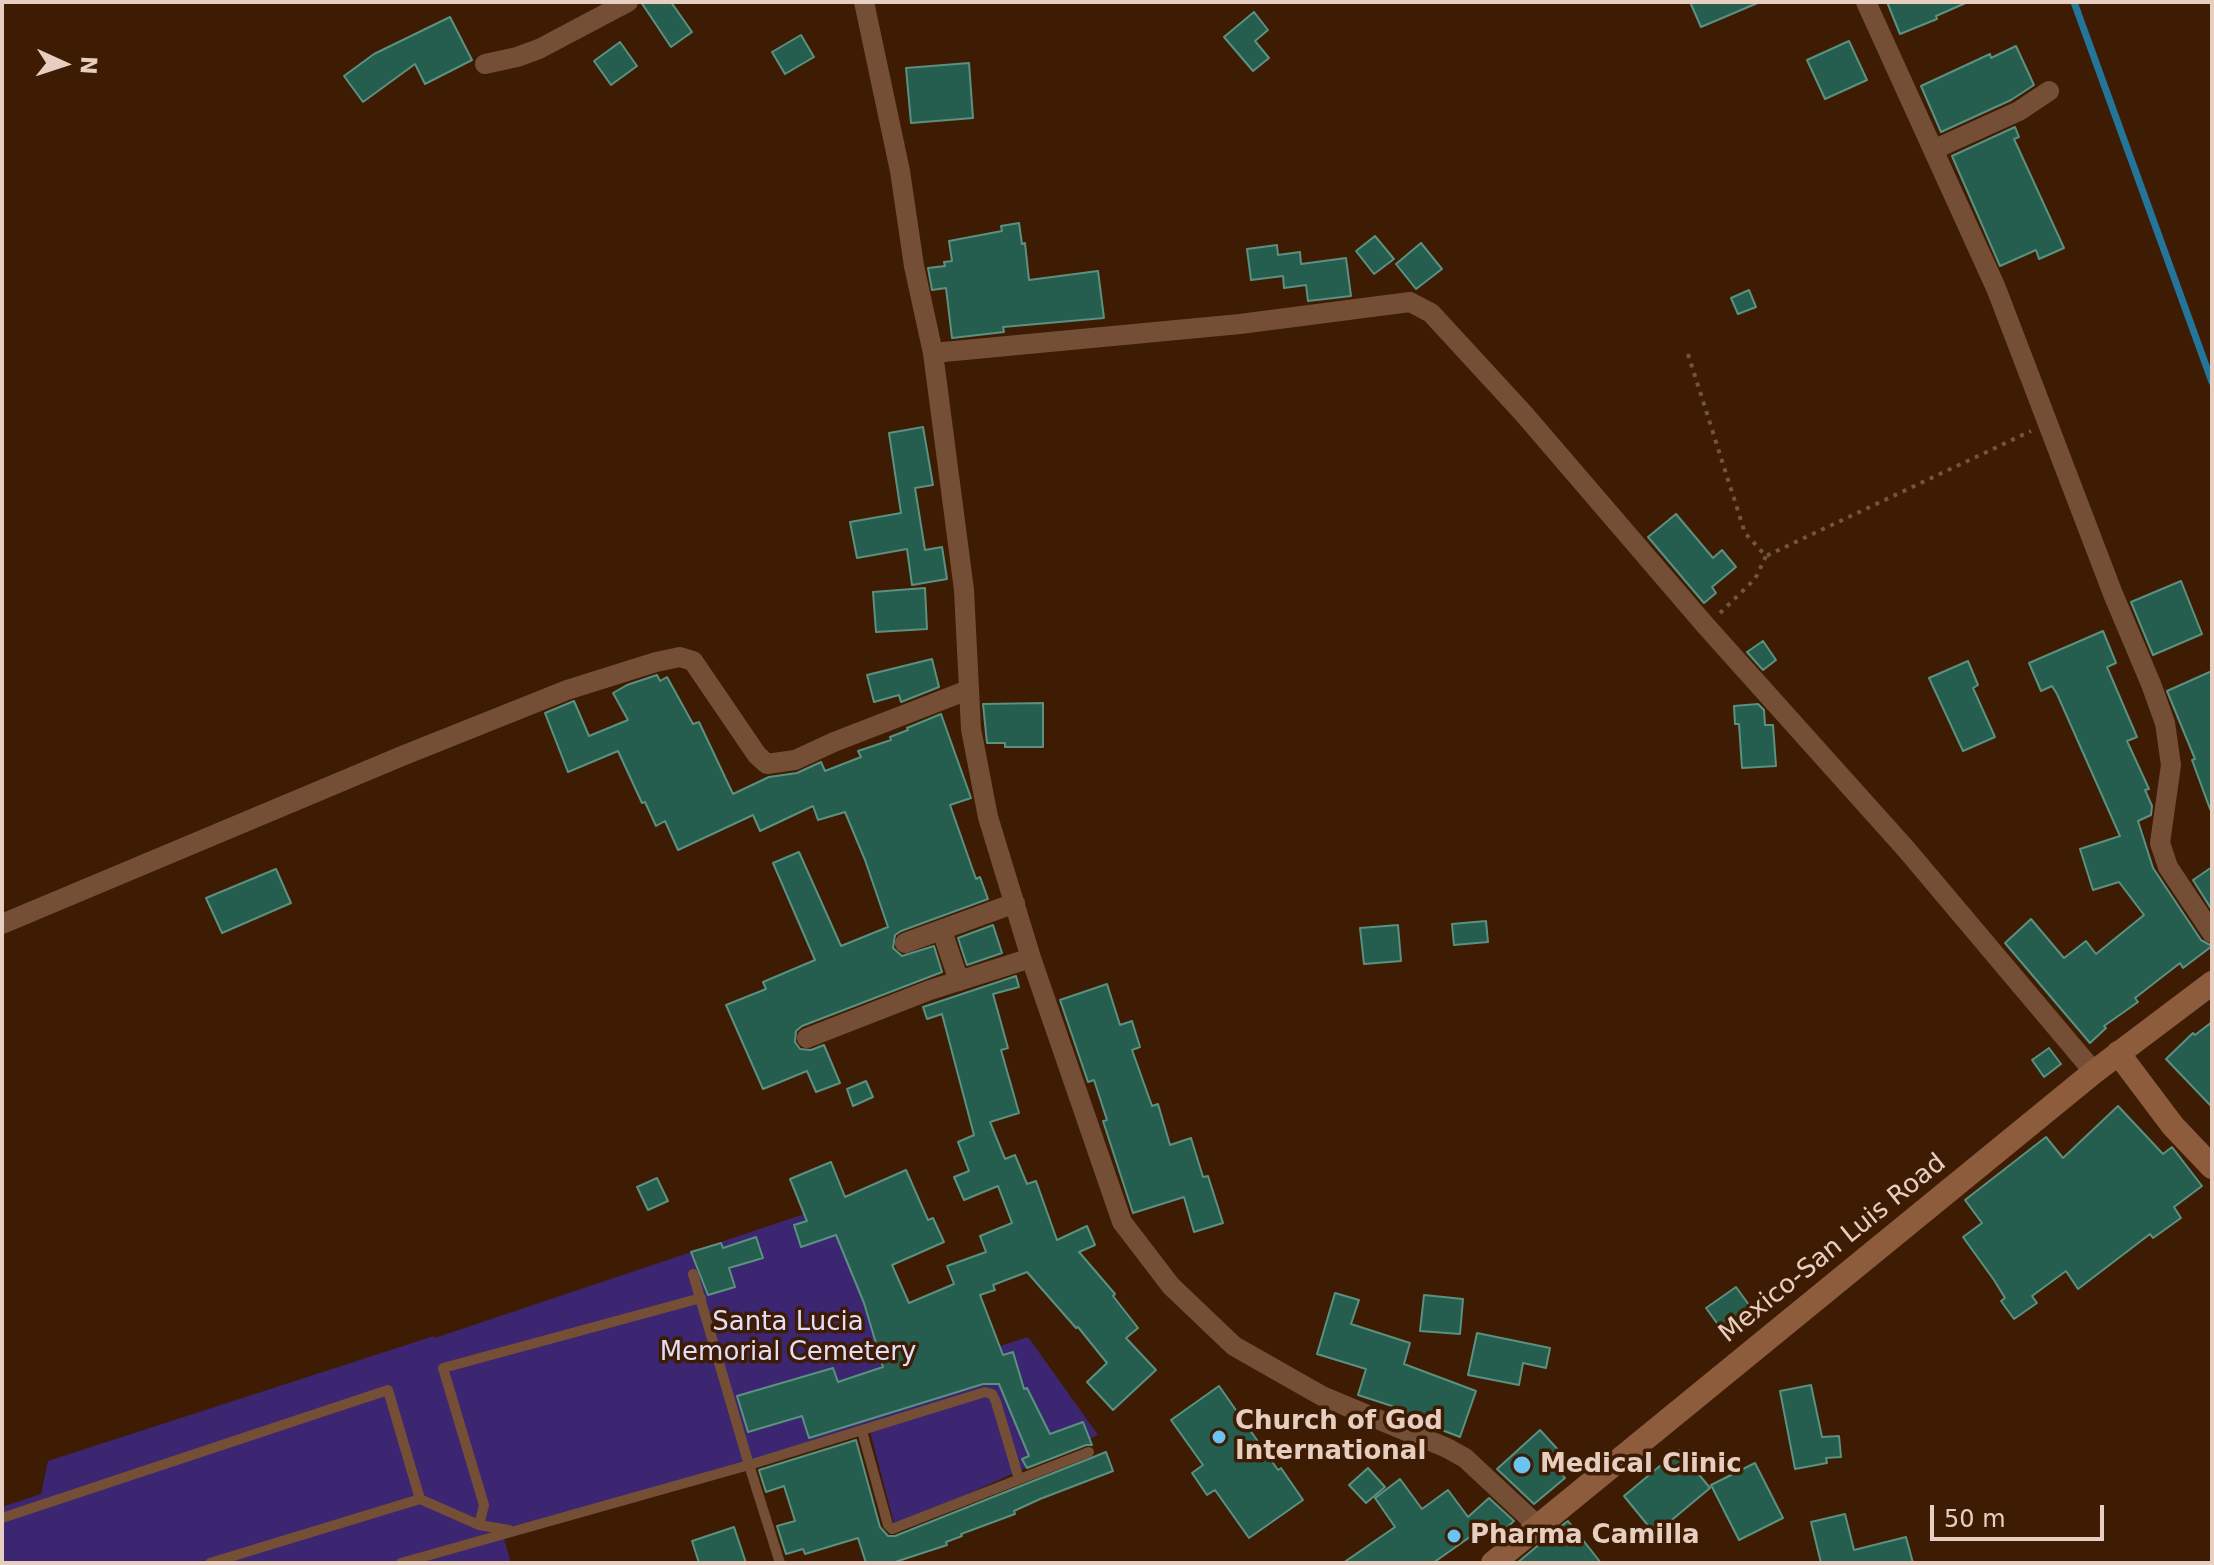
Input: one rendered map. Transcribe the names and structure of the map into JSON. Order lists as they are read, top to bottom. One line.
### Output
{"streets":{"main road":["Mexico-San Luis Road"]},"parks":["Santa Lucia Memorial Cemetery"],"places":["Church of God International","Medical Clinic","Pharma Camilla"],"scale_bar":"50 m","north":"right"}
